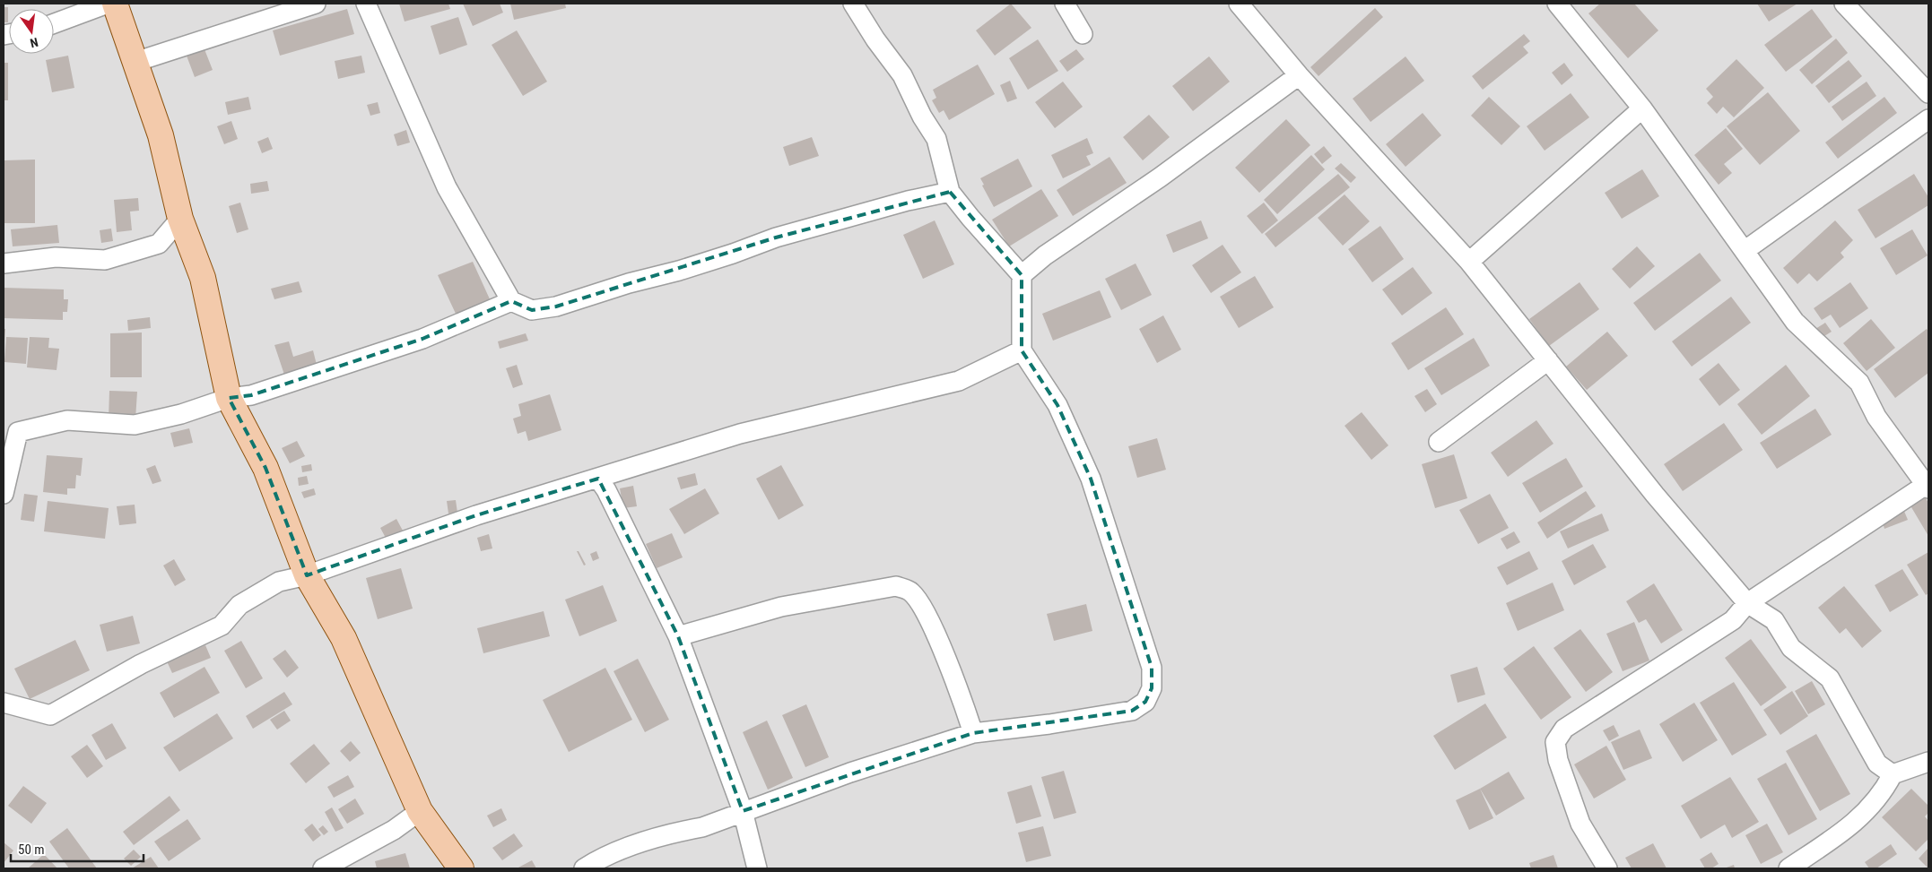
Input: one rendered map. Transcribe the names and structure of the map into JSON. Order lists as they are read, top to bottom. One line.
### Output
{"scale_bar":"50 m","north":"bottom"}
